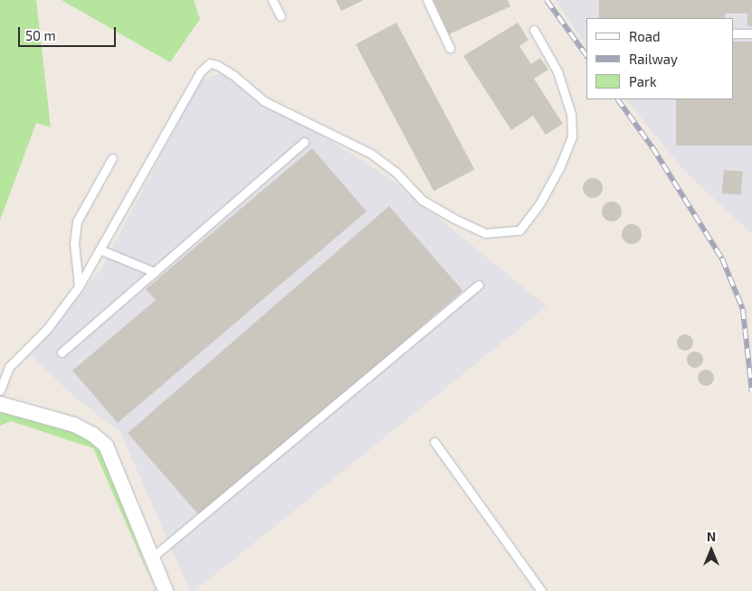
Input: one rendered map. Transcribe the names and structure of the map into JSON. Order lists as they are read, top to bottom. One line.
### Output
{"legend":["Road","Railway","Park"],"scale_bar":"50 m","north":"top"}
